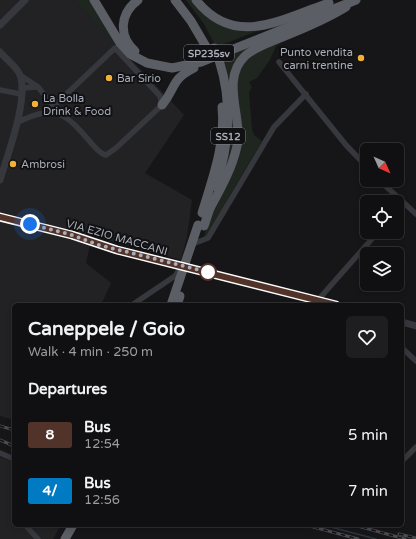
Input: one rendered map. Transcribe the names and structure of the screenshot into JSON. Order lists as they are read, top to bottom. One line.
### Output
{"streets":{"highway":["SP235sv","SS12"],"street":["VIA EZIO MACCANI"]},"crossings":[["SP235sv","SS12"]],"places":["Punto vendita carni trentine","Bar Sirio","La Bolla Drink & Food","Ambrosi"],"lines":["bus line 8"],"north":"bottom right","page":{"heading":[["Caneppele / Goio","Walk · 4 min · 250 m"],"Departures"],"list":[{"mark":"8","name":"Bus","note":"12:54","value":"5 min"},{"mark":"4/","name":"Bus","note":"12:56","value":"7 min"}]}}
